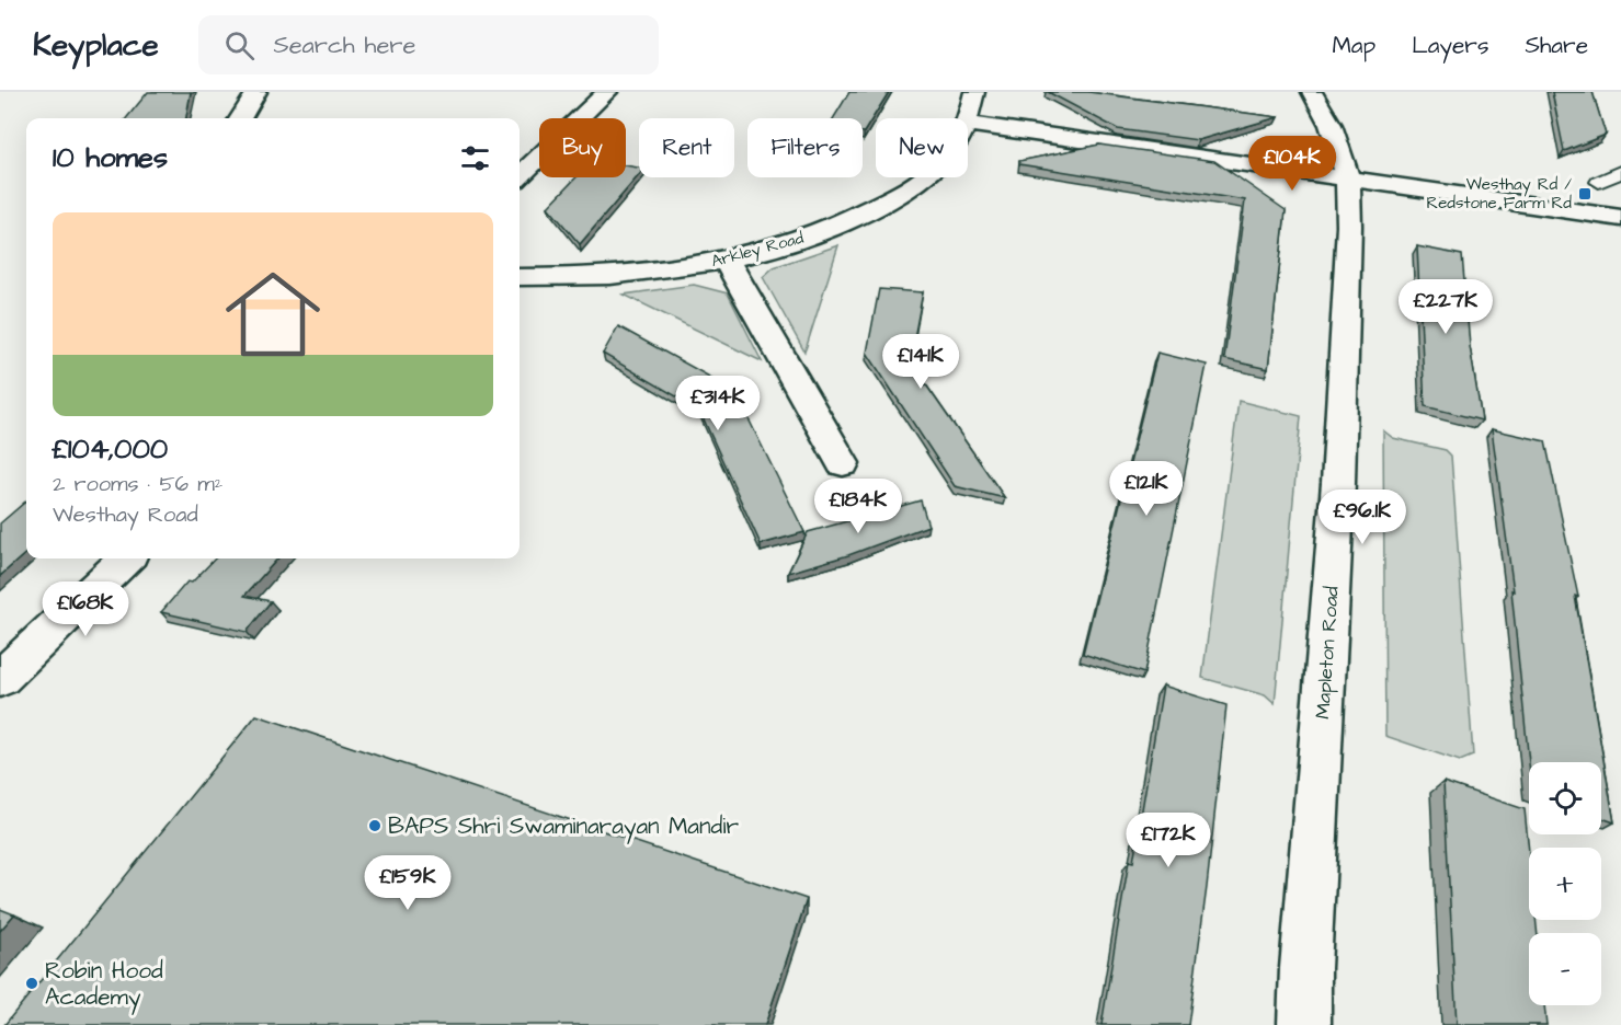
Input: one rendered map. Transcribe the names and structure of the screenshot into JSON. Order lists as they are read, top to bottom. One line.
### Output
{"streets":{"street":["Arkley Road","Mapleton Road"]},"places":{"transit":["Westhay Rd / Redstone Farm Rd"],"other":["BAPS Shri Swaminarayan Mandir","Robin Hood Academy"]},"page":{"header":"Keyplace","search":"Search here","nav":["Map","Layers","Share"],"chip":["Buy","Rent","Filters","New"],"heading":"10 homes","price":["£104K","£227K","£141K","£314K","£121K","£184K","£96.1K","£168K","£172K","£159K"],"list":[{"name":"£104,000","note":"2 rooms · 56 m² · Westhay Road"}],"map_buttons":["+","−"]}}
